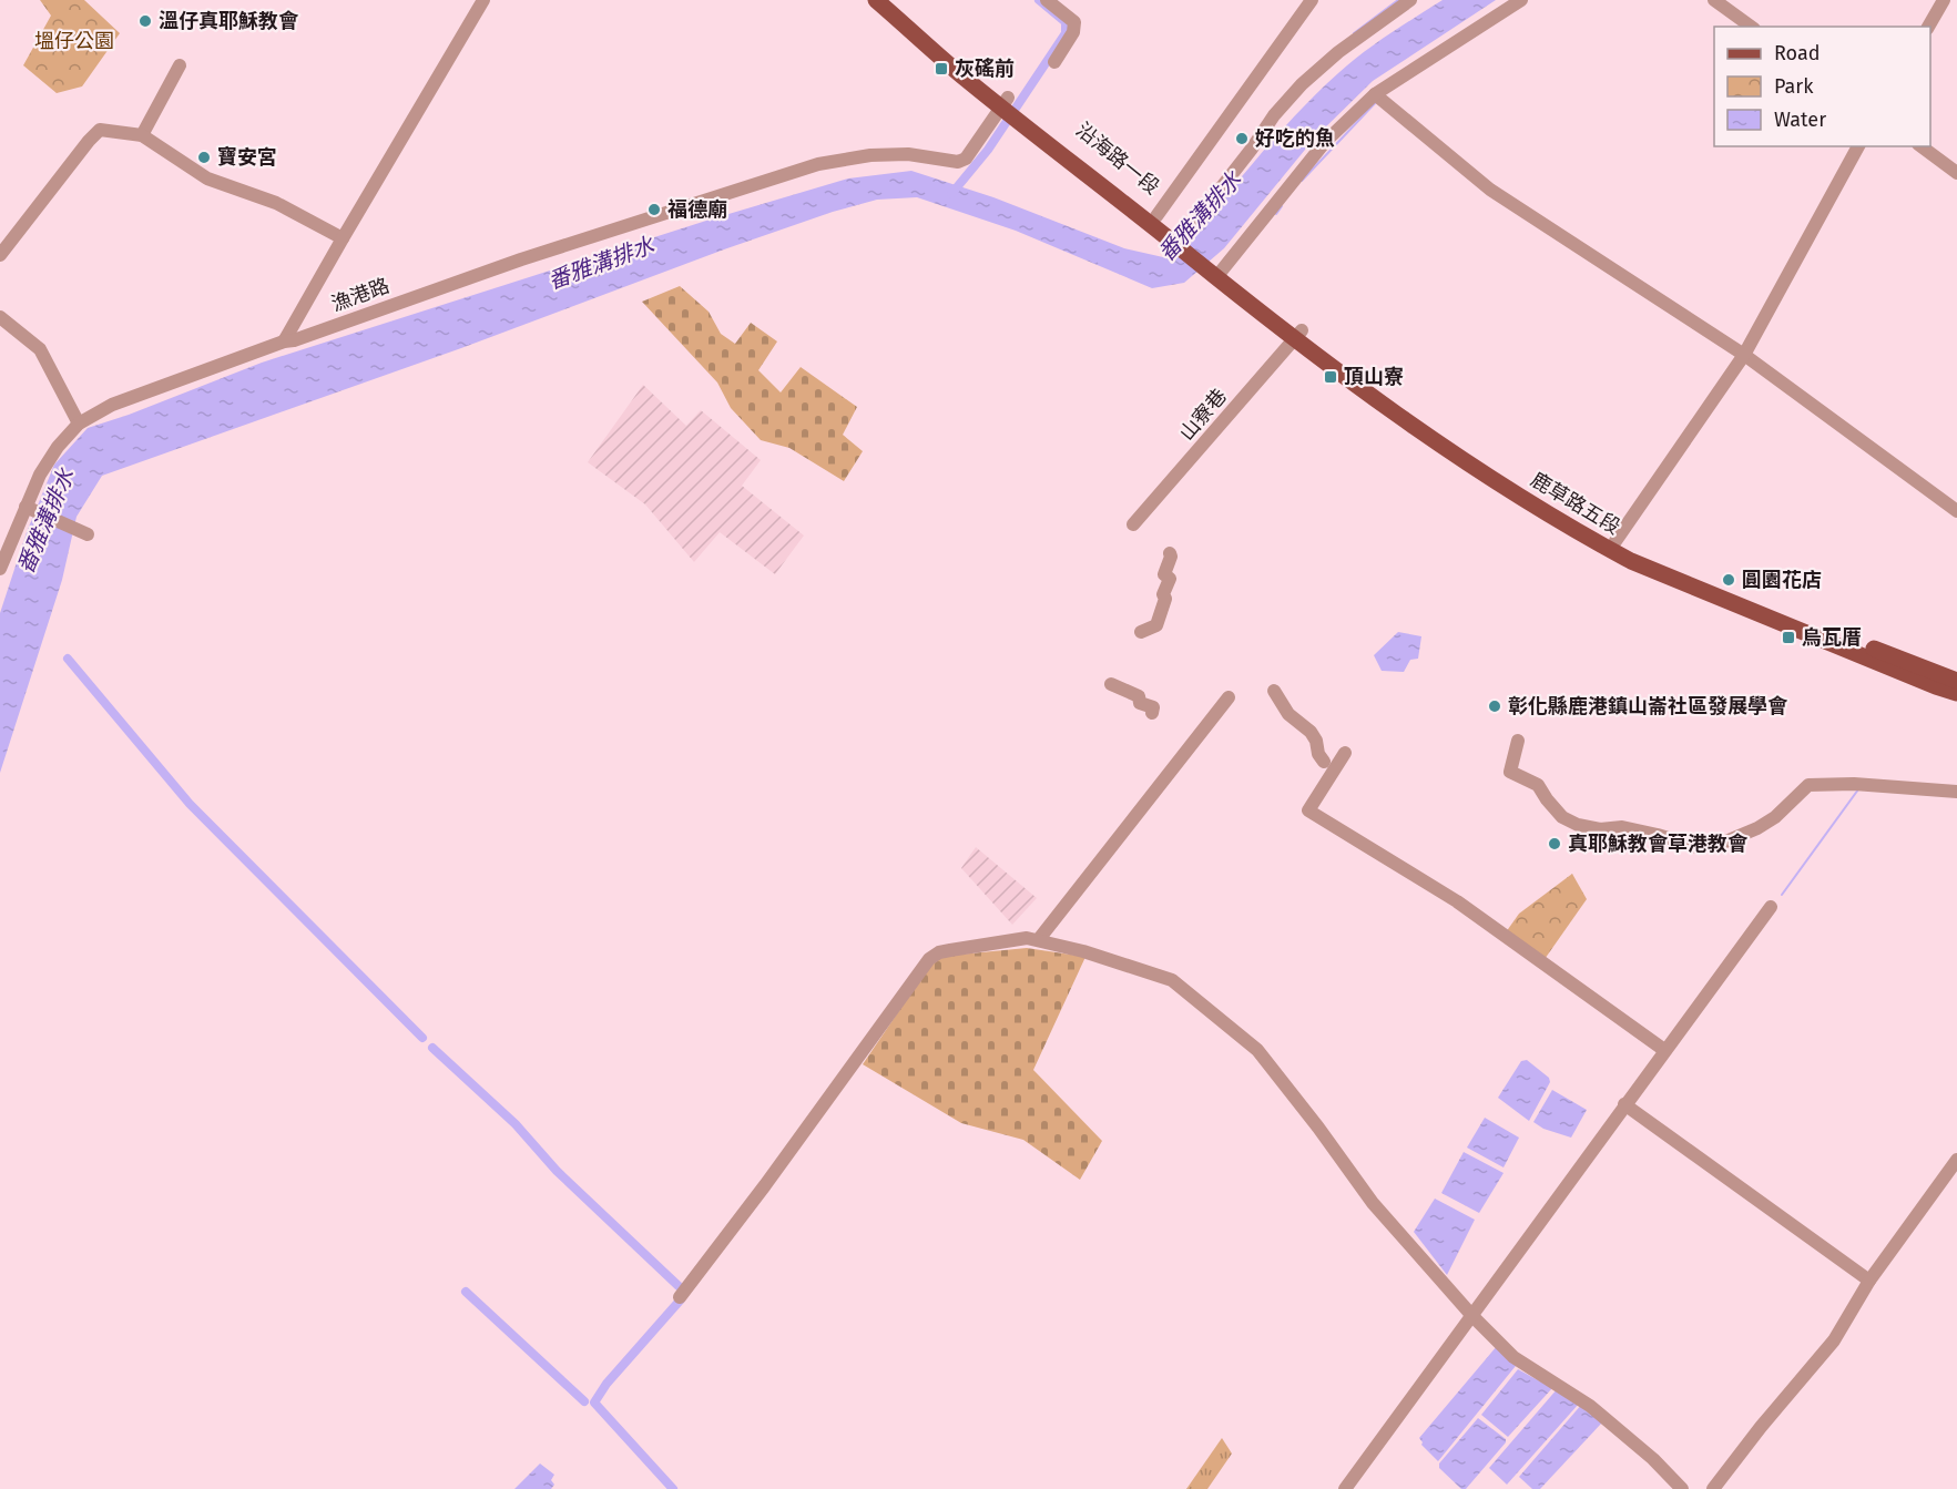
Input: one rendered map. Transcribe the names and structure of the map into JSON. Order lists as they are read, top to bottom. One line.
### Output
{"streets":{"main road":["沿海路一段","鹿草路五段"],"street":["漁港路","山寮巷"]},"crossings":[["沿海路一段","鹿草路五段"],["山寮巷","鹿草路五段"]],"water":["番雅溝排水"],"parks":["塭仔公園"],"places":{"other":["溫仔真耶穌教會","好吃的魚","寶安宮","福德廟","圓園花店","彰化縣鹿港鎮山崙社區發展學會","真耶穌教會草港教會"],"transit":["灰磘前","頂山寮","烏瓦厝"]},"legend":["Road","Park","Water"]}
